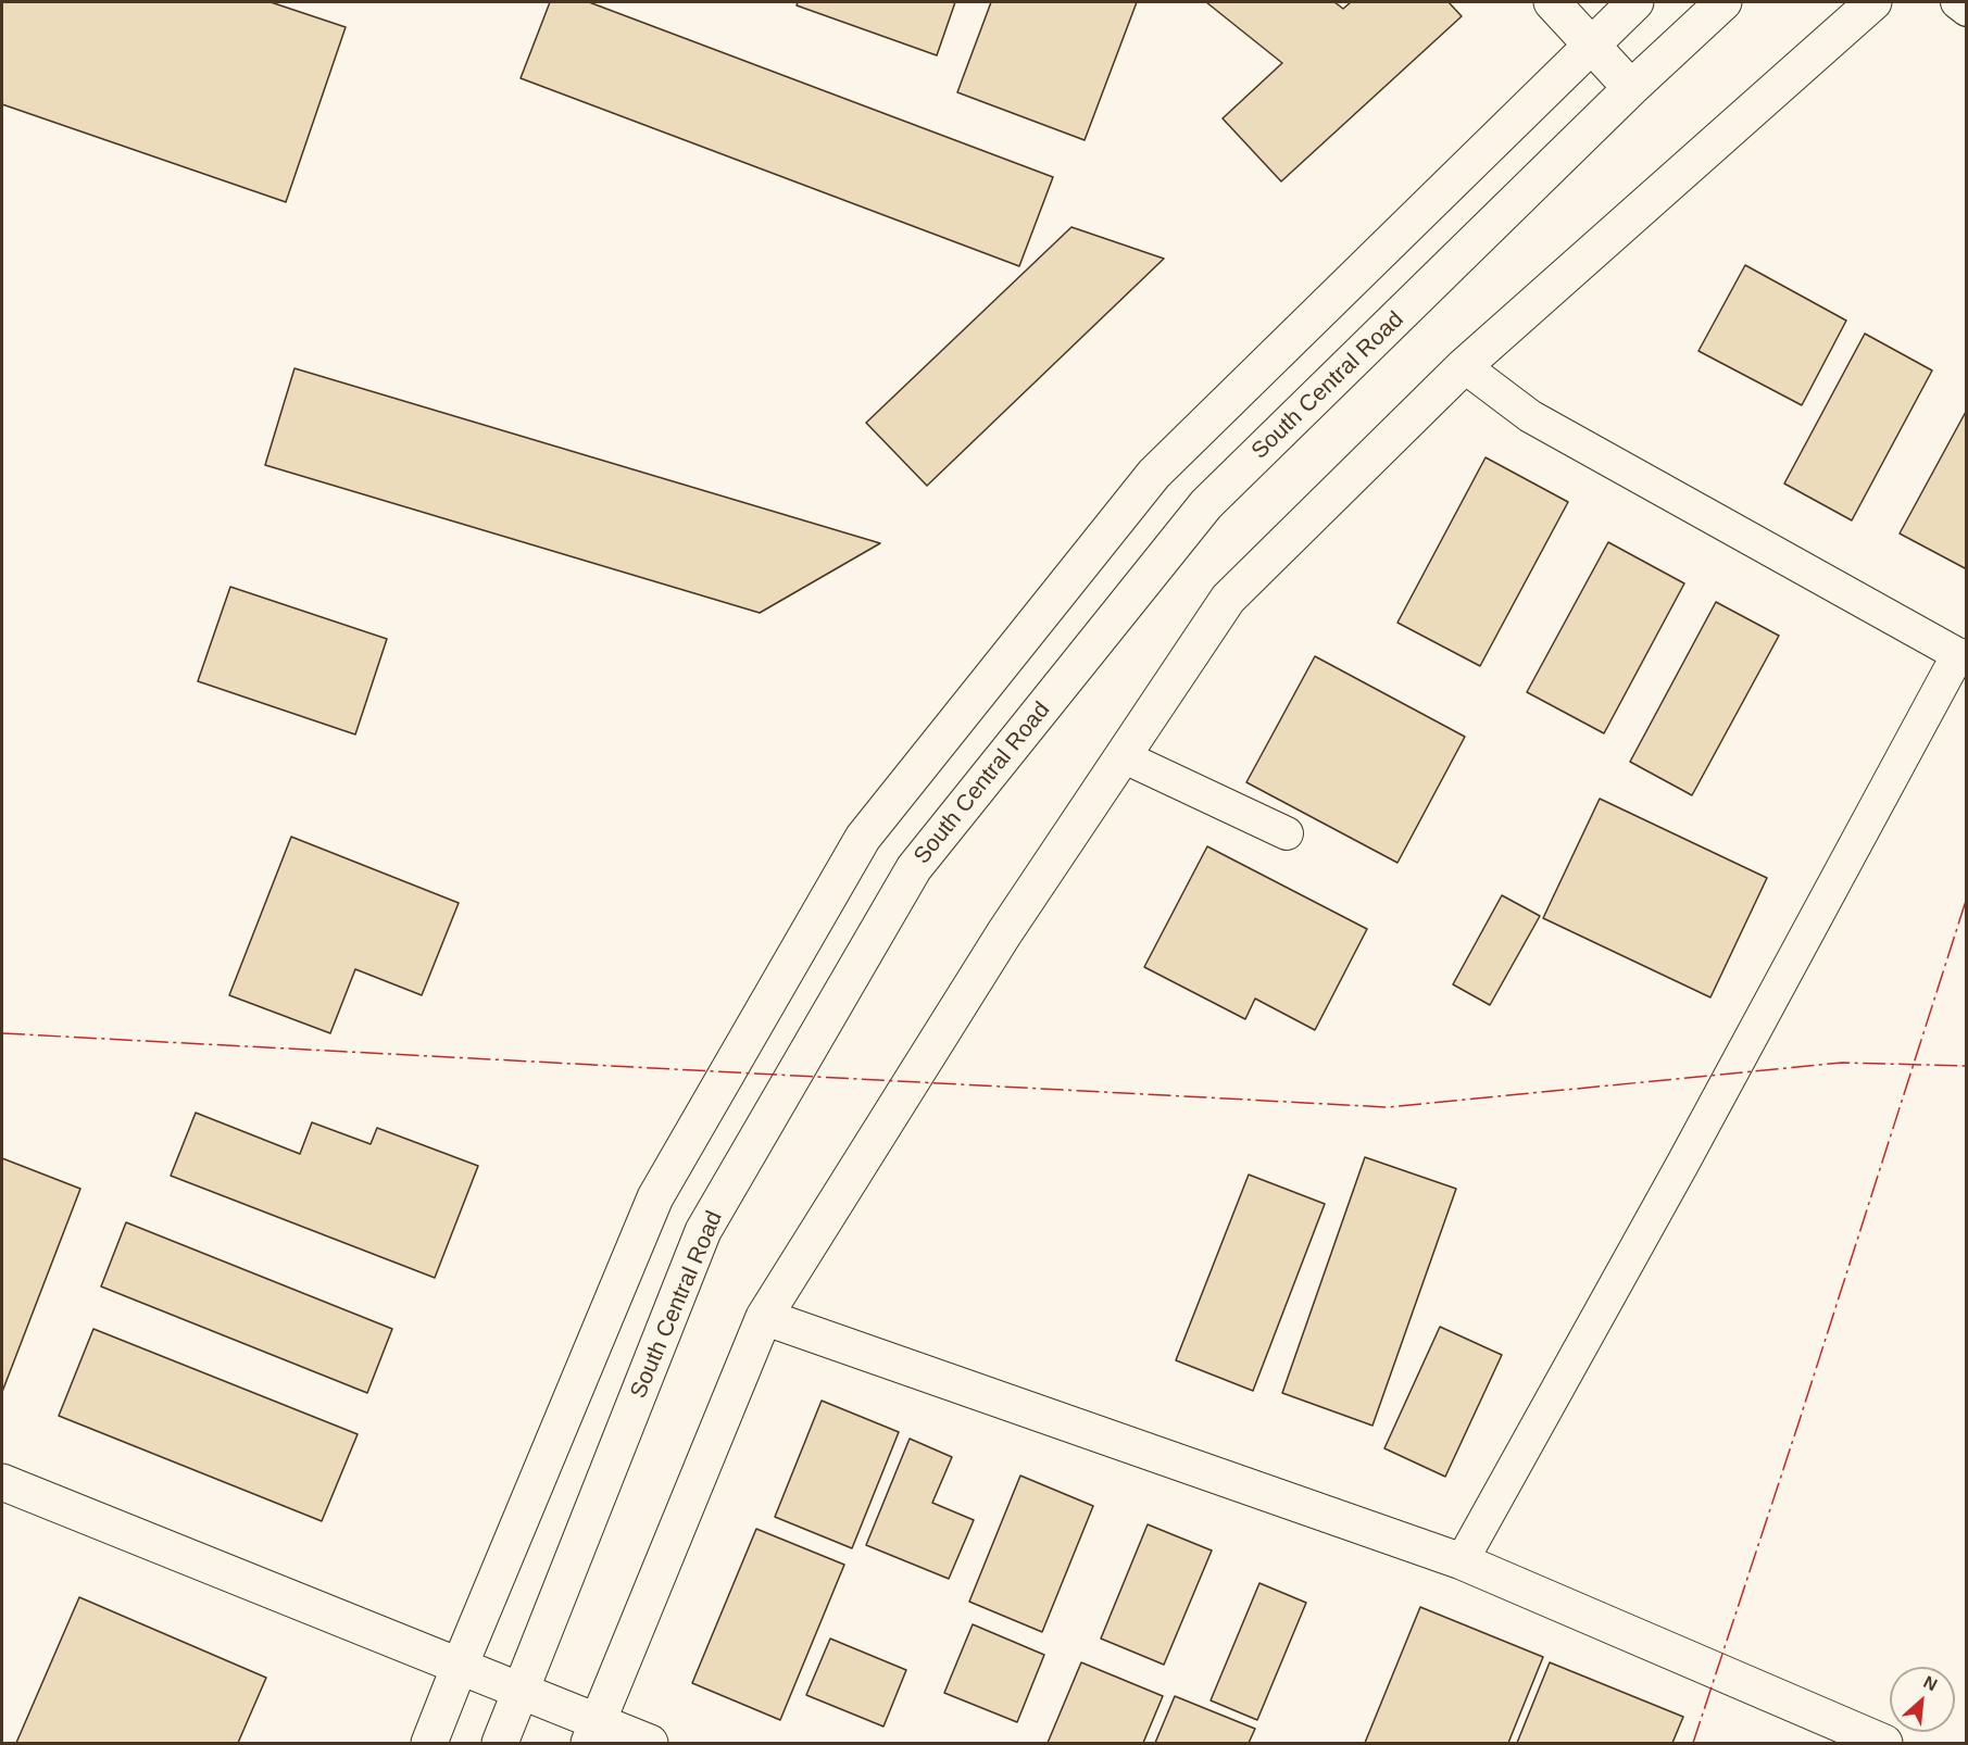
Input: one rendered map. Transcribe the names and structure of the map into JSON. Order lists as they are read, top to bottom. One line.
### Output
{"streets":{"main road":["South Central Road"]},"north":"top right"}
